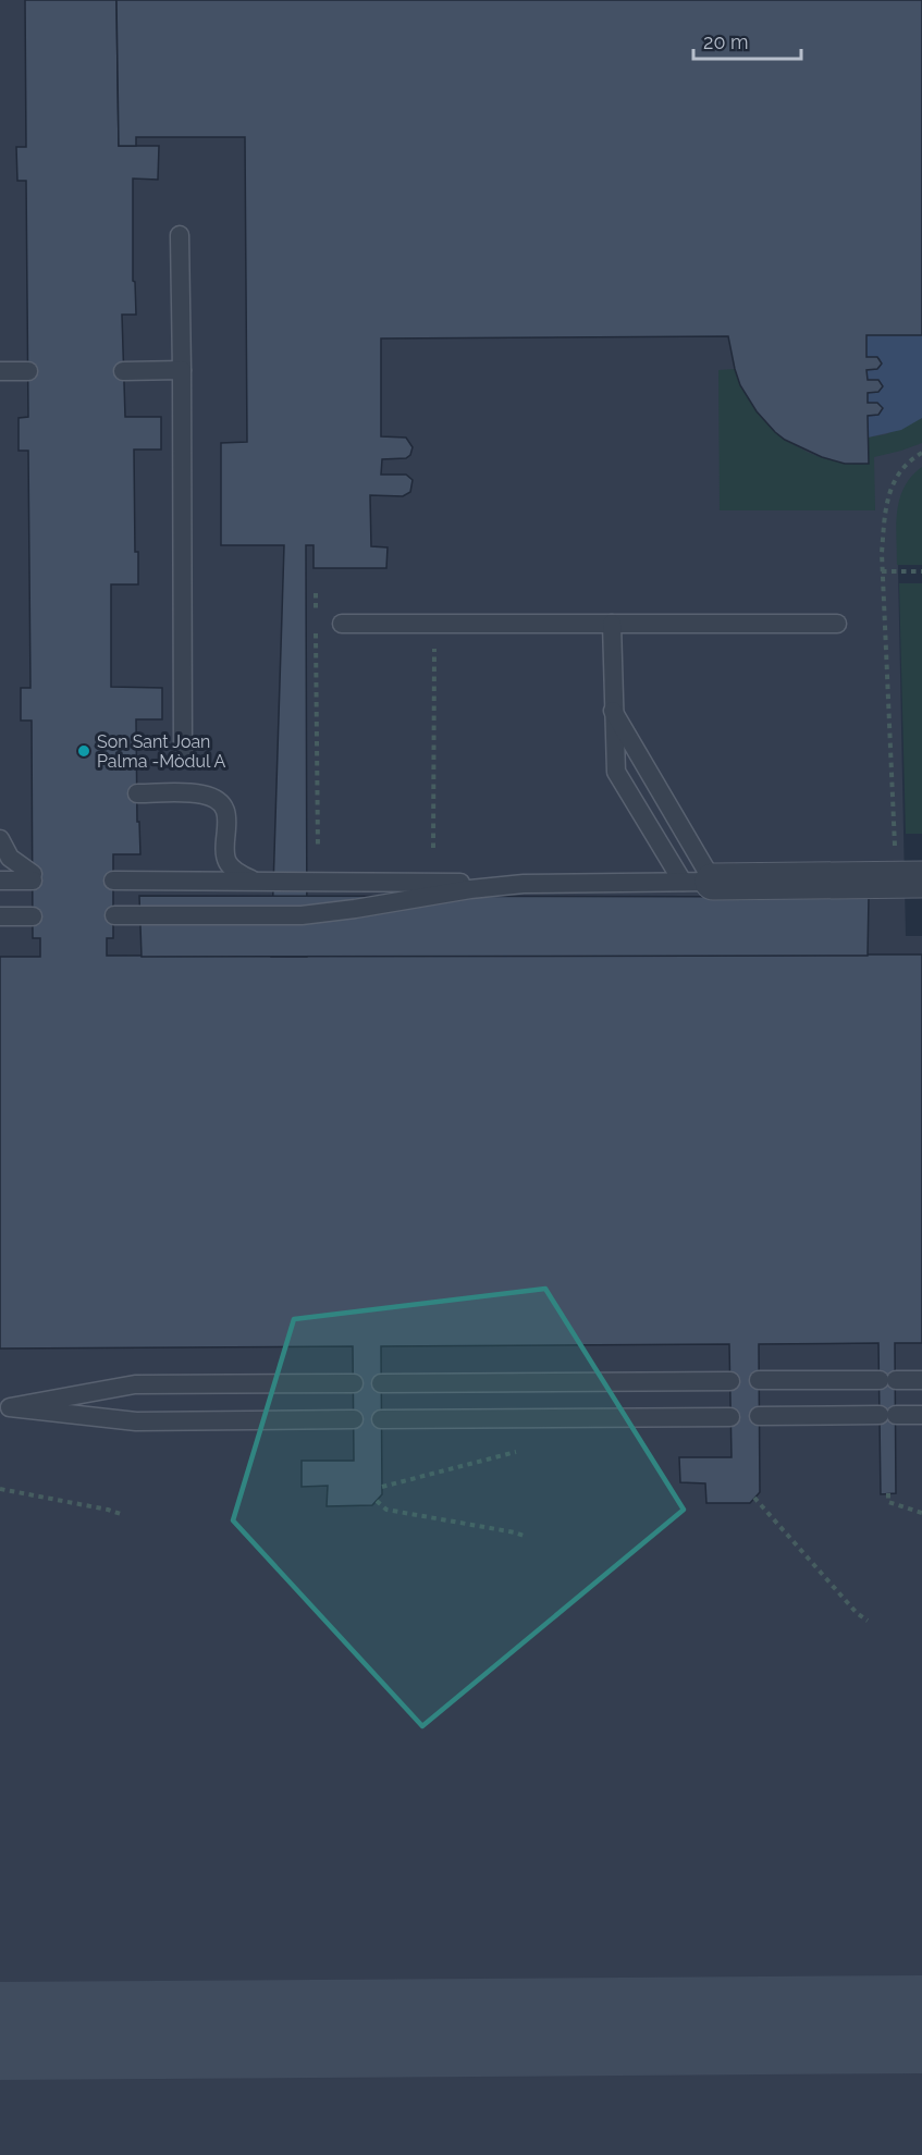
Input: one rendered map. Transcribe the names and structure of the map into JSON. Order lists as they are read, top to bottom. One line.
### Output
{"places":["Son Sant Joan Palma -Mòdul A"],"scale_bar":"20 m"}
